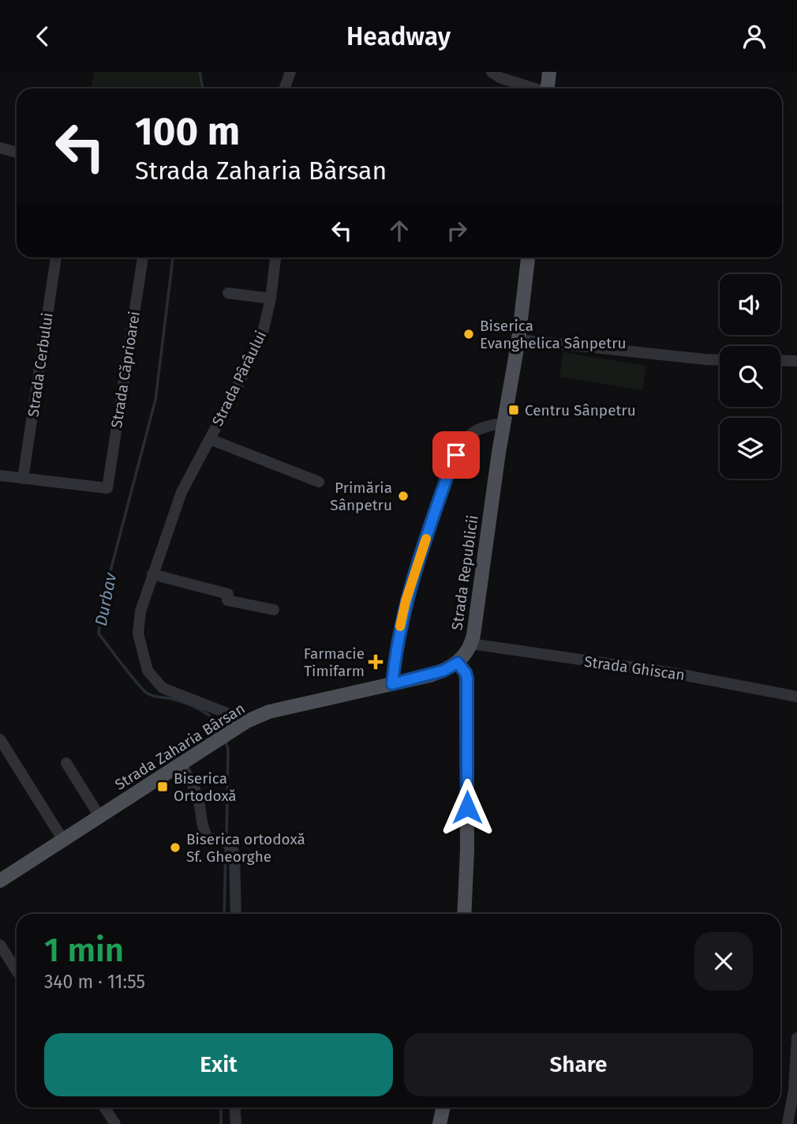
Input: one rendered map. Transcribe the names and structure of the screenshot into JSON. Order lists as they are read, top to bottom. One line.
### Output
{"streets":{"main road":["Strada Republicii","Strada Zaharia Bârsan"],"street":["Strada Cerbului","Strada Căprioarei","Strada Pârâului","Strada Ghiscan"]},"crossings":[["Strada Cerbului","Strada Căprioarei"],["Strada Pârâului","Strada Zaharia Bârsan"],["Strada Republicii","Strada Ghiscan"],["Strada Republicii","Strada Zaharia Bârsan"]],"water":["Durbav"],"places":{"other":["Biserica Evanghelica Sânpetru","Primăria Sânpetru","Biserica ortodoxă Sf. Gheorghe"],"transit":["Centru Sânpetru","Biserica Ortodoxă"],"health":["Farmacie Timifarm"]},"page":{"header":"Headway","turn":["100 m","Strada Zaharia Bârsan"],"heading":["1 min","340 m · 11:55"],"buttons":["Exit","Share"]}}
